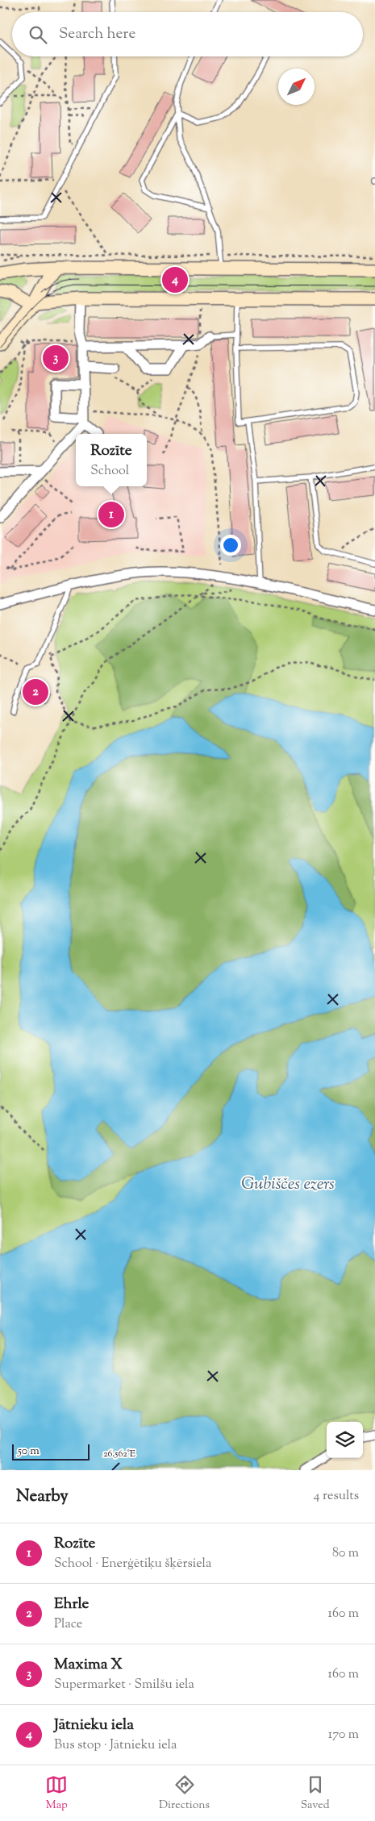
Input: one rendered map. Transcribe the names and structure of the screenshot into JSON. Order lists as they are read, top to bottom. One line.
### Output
{"water":["Gubiščes ezers"],"scale_bar":"50 m","north":"top right","page":{"search":"Search here","pins":["4","3","1","2"],"popup":["Rozīte","School"],"scale":"50 m","heading":["Nearby","4 results"],"list":[{"mark":"1","name":"Rozīte","note":"School · Enerģētiķu šķērsiela","value":"80 m"},{"mark":"2","name":"Ehrle","note":"Place","value":"160 m"},{"mark":"3","name":"Maxima X","note":"Supermarket · Smilšu iela","value":"160 m"},{"mark":"4","name":"Jātnieku iela","note":"Bus stop · Jātnieku iela","value":"170 m"}],"nav":["Map","Directions","Saved"]},"coordinates":["26.562°E"]}
